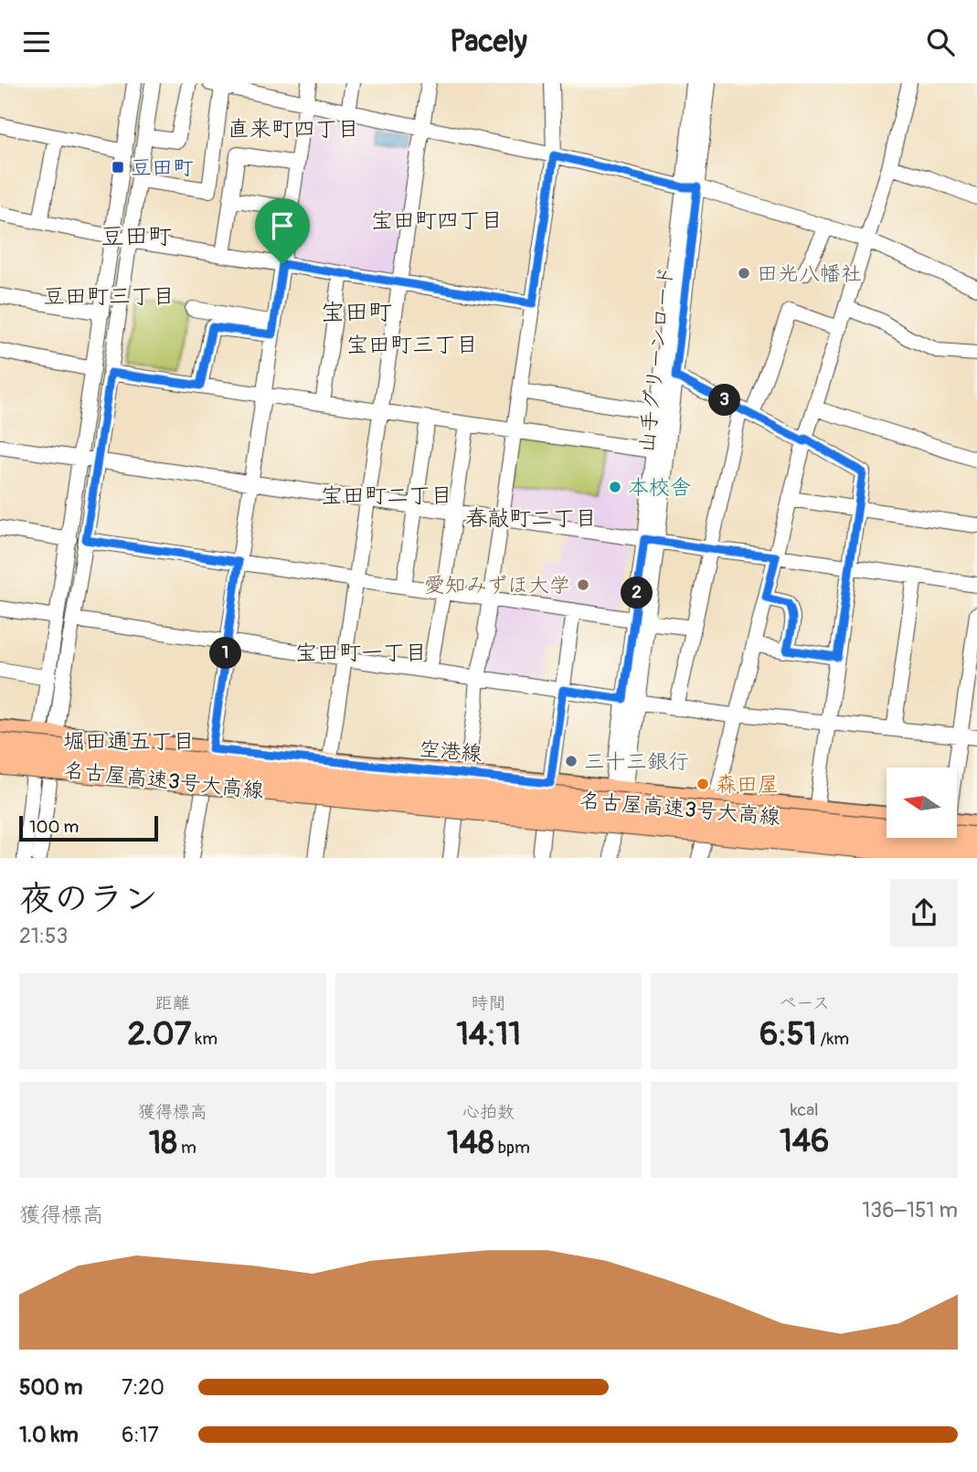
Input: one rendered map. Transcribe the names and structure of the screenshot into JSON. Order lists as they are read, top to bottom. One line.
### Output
{"streets":{"highway":["名古屋高速3号大高線"],"main road":["空港線"],"street":["山手グリーンロード"]},"crossings":[["山手グリーンロード","空港線"]],"districts":["直来町四丁目","宝田町四丁目","豆田町","豆田町三丁目","宝田町","宝田町三丁目","宝田町二丁目","春敲町二丁目","宝田町一丁目","堀田通五丁目"],"places":{"transit":["豆田町"],"other":["田光八幡社","本校舎","愛知みずほ大学","三十三銀行","森田屋"]},"scale_bar":"100 m","north":"left","page":{"header":"Pacely","pins":["3","2","1"],"scale":"100 m","heading":["夜のラン","21:53"],"stats":[["距離","2.07 km"],["時間","14:11"],["ペース","6:51 /km"],["獲得標高","18 m"],["心拍数","148 bpm"],["kcal","146"]],"chart":["獲得標高","136–151 m"],"list":[{"name":"500 m","note":"7:20"},{"name":"1.0 km","note":"6:17"}]}}
